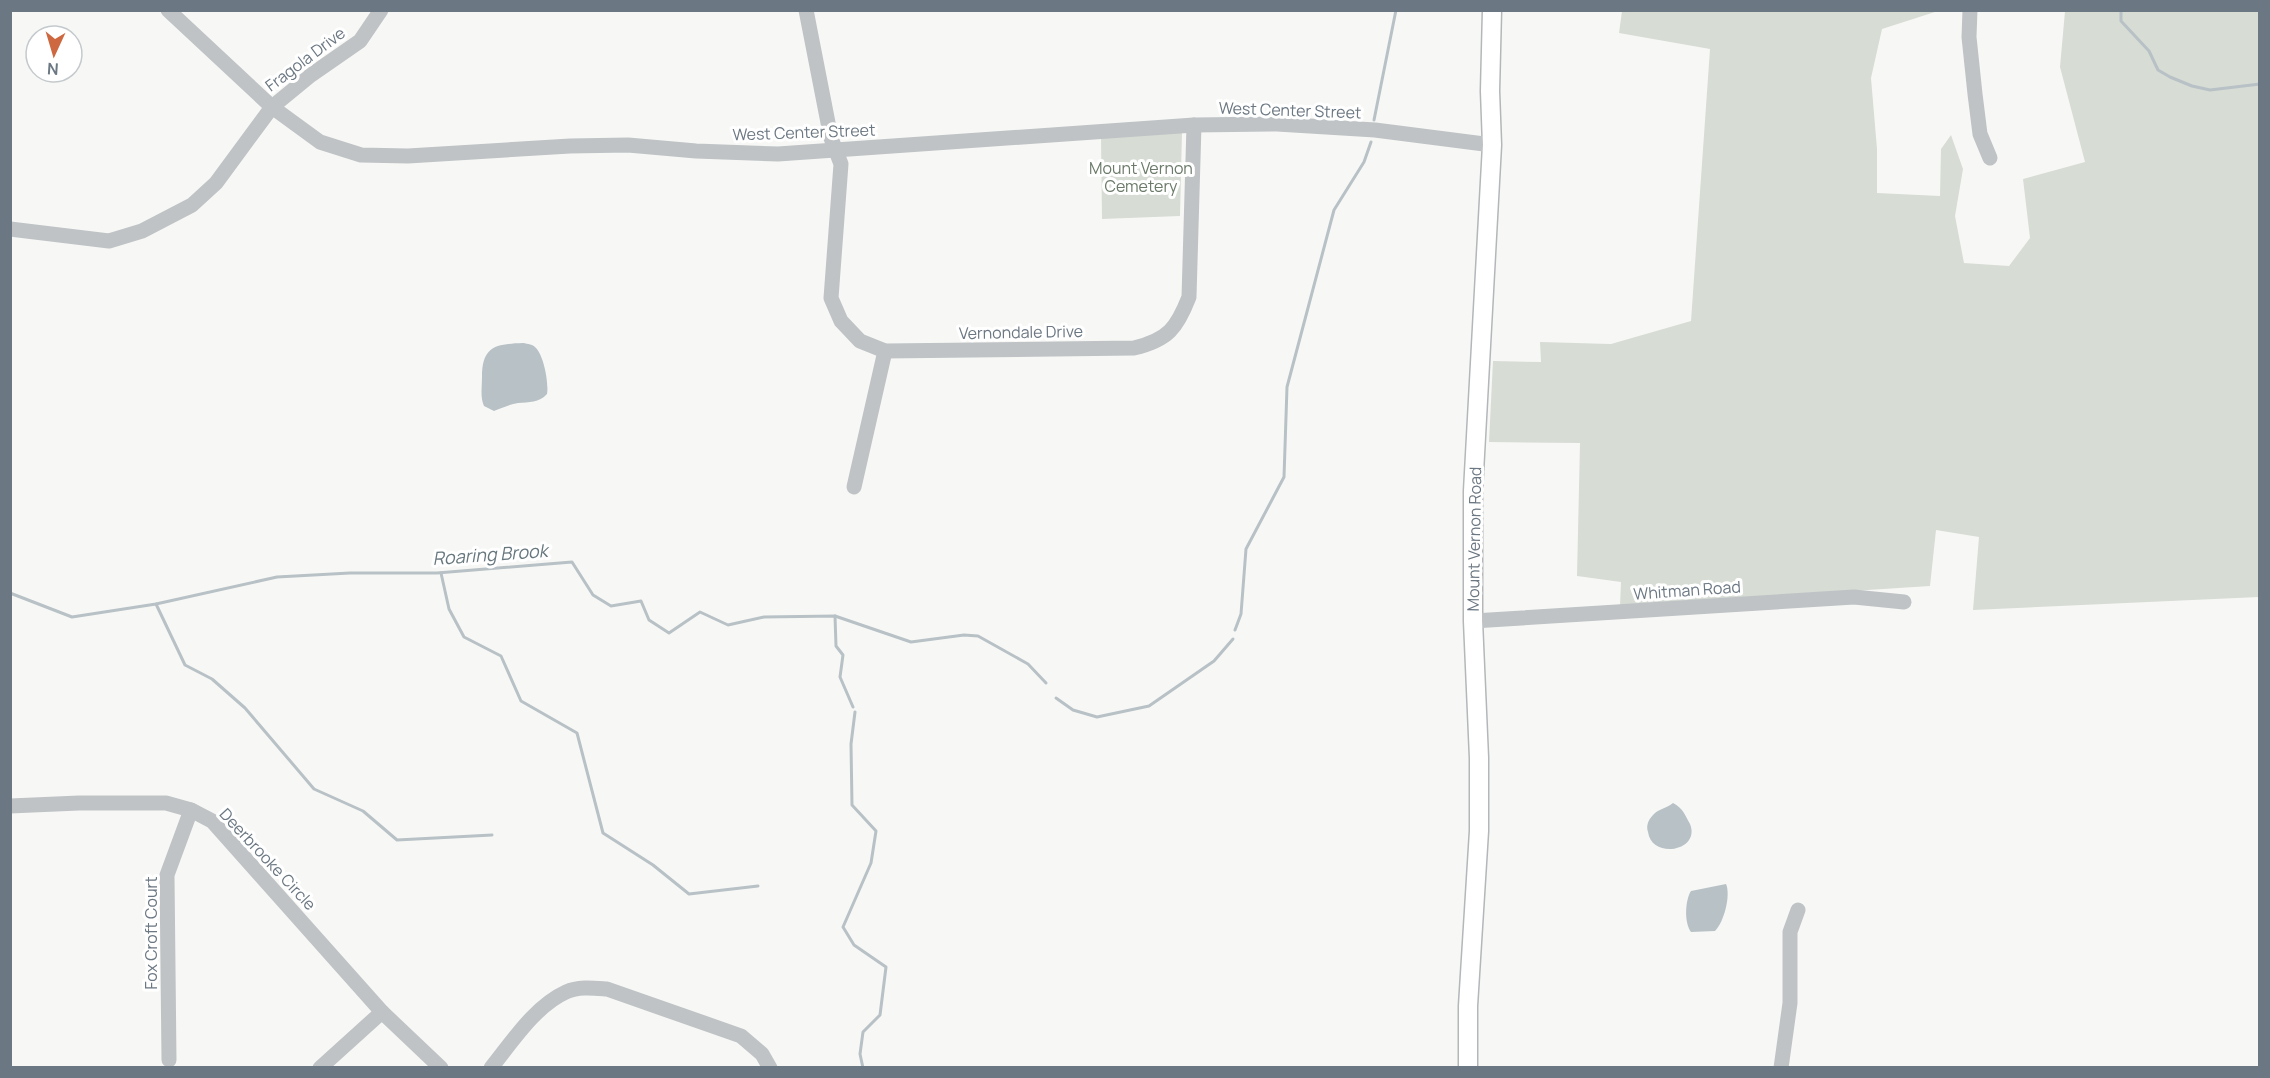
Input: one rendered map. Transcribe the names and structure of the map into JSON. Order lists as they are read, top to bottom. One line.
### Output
{"streets":{"main road":["Mount Vernon Road"],"street":["Fragola Drive","West Center Street","Vernondale Drive","Whitman Road","Deerbrooke Circle","Fox Croft Court"]},"crossings":[["Fragola Drive","West Center Street"],["West Center Street","Vernondale Drive"],["West Center Street","Mount Vernon Road"],["Mount Vernon Road","Whitman Road"],["Deerbrooke Circle","Fox Croft Court"]],"water":["Roaring Brook"],"parks":["Mount Vernon Cemetery"],"north":"bottom"}
